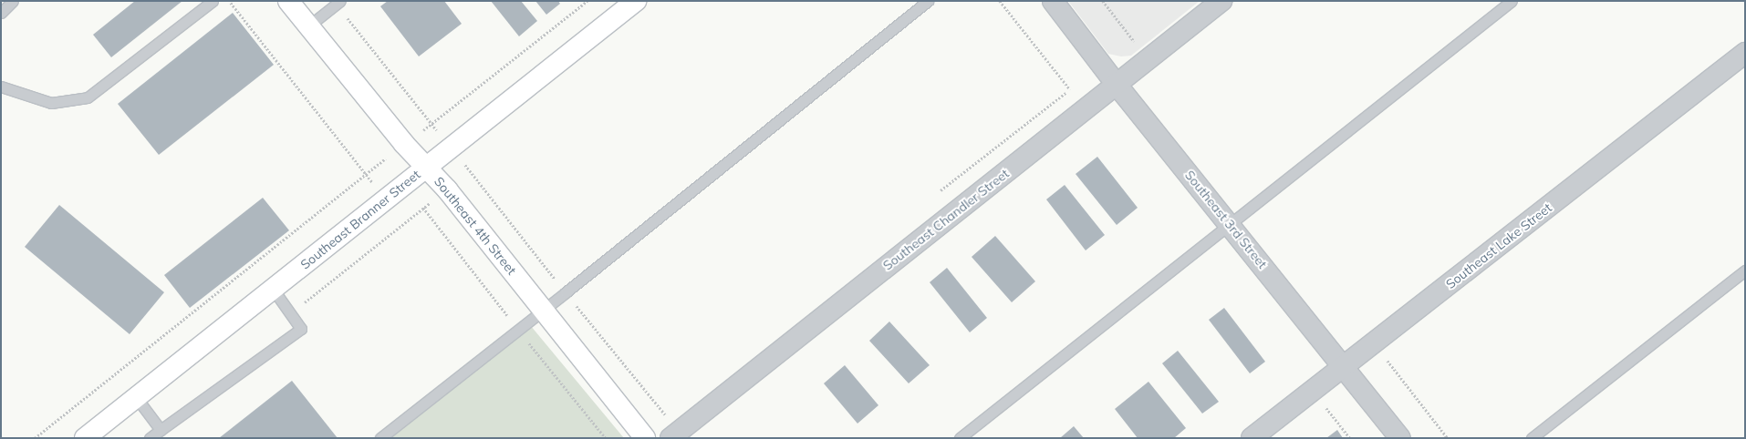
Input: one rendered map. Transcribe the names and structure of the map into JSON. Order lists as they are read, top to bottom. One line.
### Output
{"streets":{"main road":["Southeast Branner Street","Southeast 4th Street"],"street":["Southeast Chandler Street","Southeast 3rd Street","Southeast Lake Street"]},"crossings":[["Southeast Branner Street","Southeast 4th Street"],["Southeast Chandler Street","Southeast 3rd Street"],["Southeast 3rd Street","Southeast Lake Street"]]}
